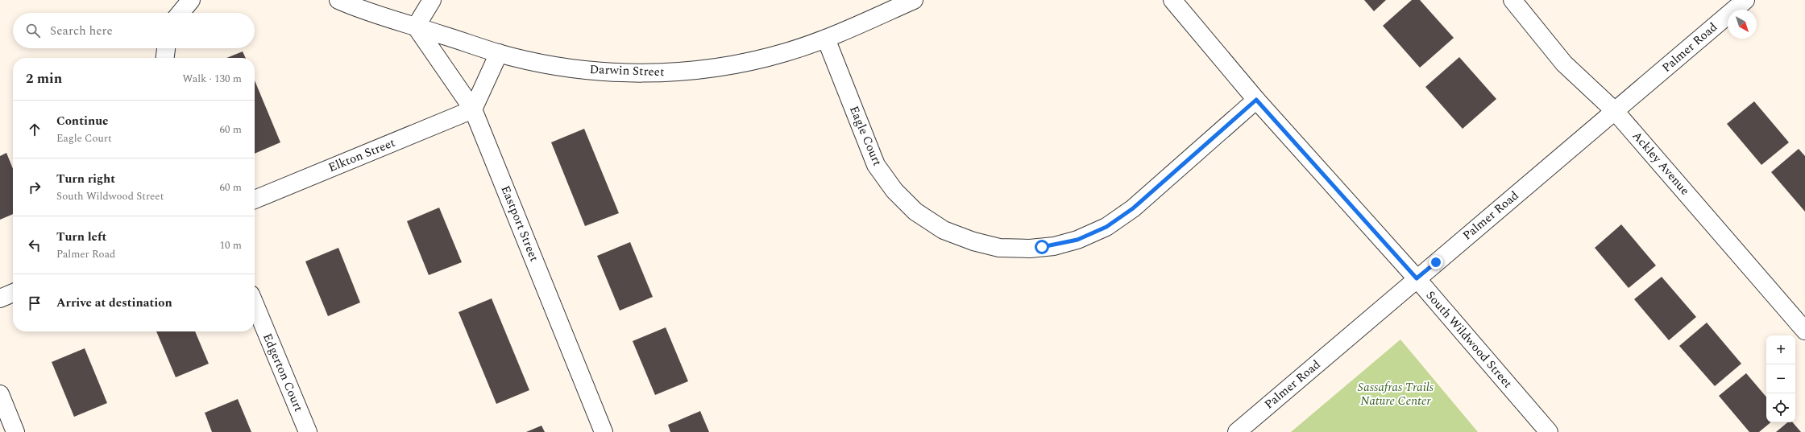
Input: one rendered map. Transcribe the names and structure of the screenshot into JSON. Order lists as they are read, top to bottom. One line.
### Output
{"streets":{"street":["Palmer Road","Darwin Street","Eagle Court","Elkton Street","Ackley Avenue","Eastport Street","South Wildwood Street","Edgerton Court"]},"crossings":[["Palmer Road","Ackley Avenue"],["Palmer Road","South Wildwood Street"],["Darwin Street","Eagle Court"],["Darwin Street","Eastport Street"],["Eagle Court","South Wildwood Street"],["Elkton Street","Eastport Street"]],"parks":["Sassafras Trails Nature Center"],"north":"bottom right","page":{"search":"Search here","heading":["2 min","Walk · 130 m"],"list":[["Continue","Eagle Court","60 m"],["Turn right","South Wildwood Street","60 m"],["Turn left","Palmer Road","10 m"],"Arrive at destination"],"map_buttons":["+","−"]}}
